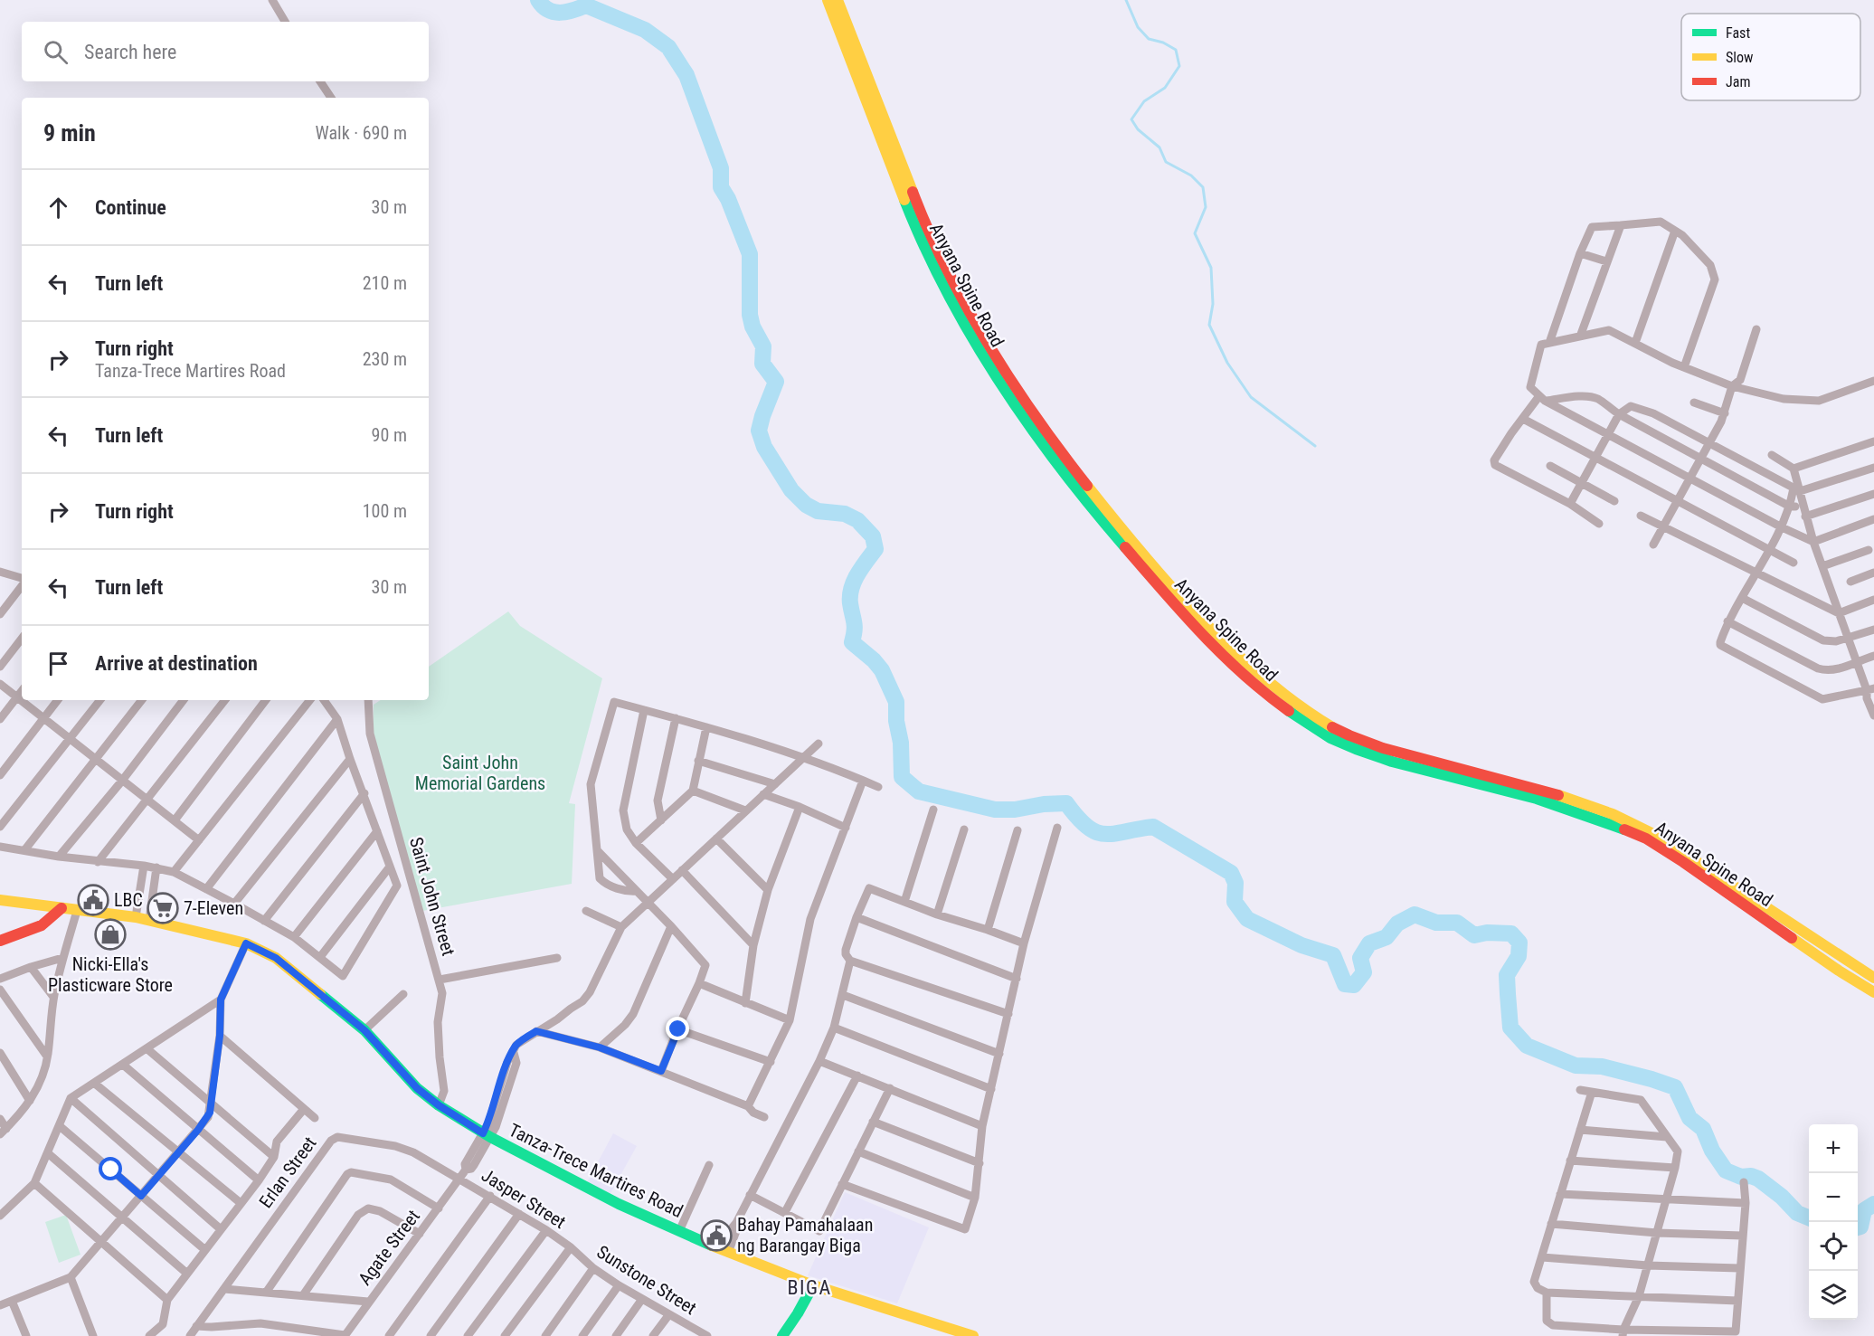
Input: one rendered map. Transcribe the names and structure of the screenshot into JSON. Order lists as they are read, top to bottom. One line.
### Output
{"streets":{"main road":["Anyana Spine Road","Tanza-Trece Martires Road"],"street":["Saint John Street","Erlan Street","Jasper Street","Agate Street","Sunstone Street"]},"crossings":[["Saint John Street","Tanza-Trece Martires Road"],["Tanza-Trece Martires Road","Agate Street"],["Erlan Street","Jasper Street"],["Erlan Street","Agate Street"],["Jasper Street","Agate Street"],["Jasper Street","Sunstone Street"]],"districts":["BIGA"],"parks":["Saint John Memorial Gardens"],"places":{"public building":["LBC","Bahay Pamahalaan ng Barangay Biga"],"supermarket":["7-Eleven"],"shop":["Nicki-Ella's Plasticware Store"]},"legend":["Fast","Slow","Jam"],"page":{"search":"Search here","heading":["9 min","Walk · 690 m"],"list":[["Continue","30 m"],["Turn left","210 m"],["Turn right","Tanza-Trece Martires Road","230 m"],["Turn left","90 m"],["Turn right","100 m"],["Turn left","30 m"],"Arrive at destination"],"map_buttons":["+","−"]}}
